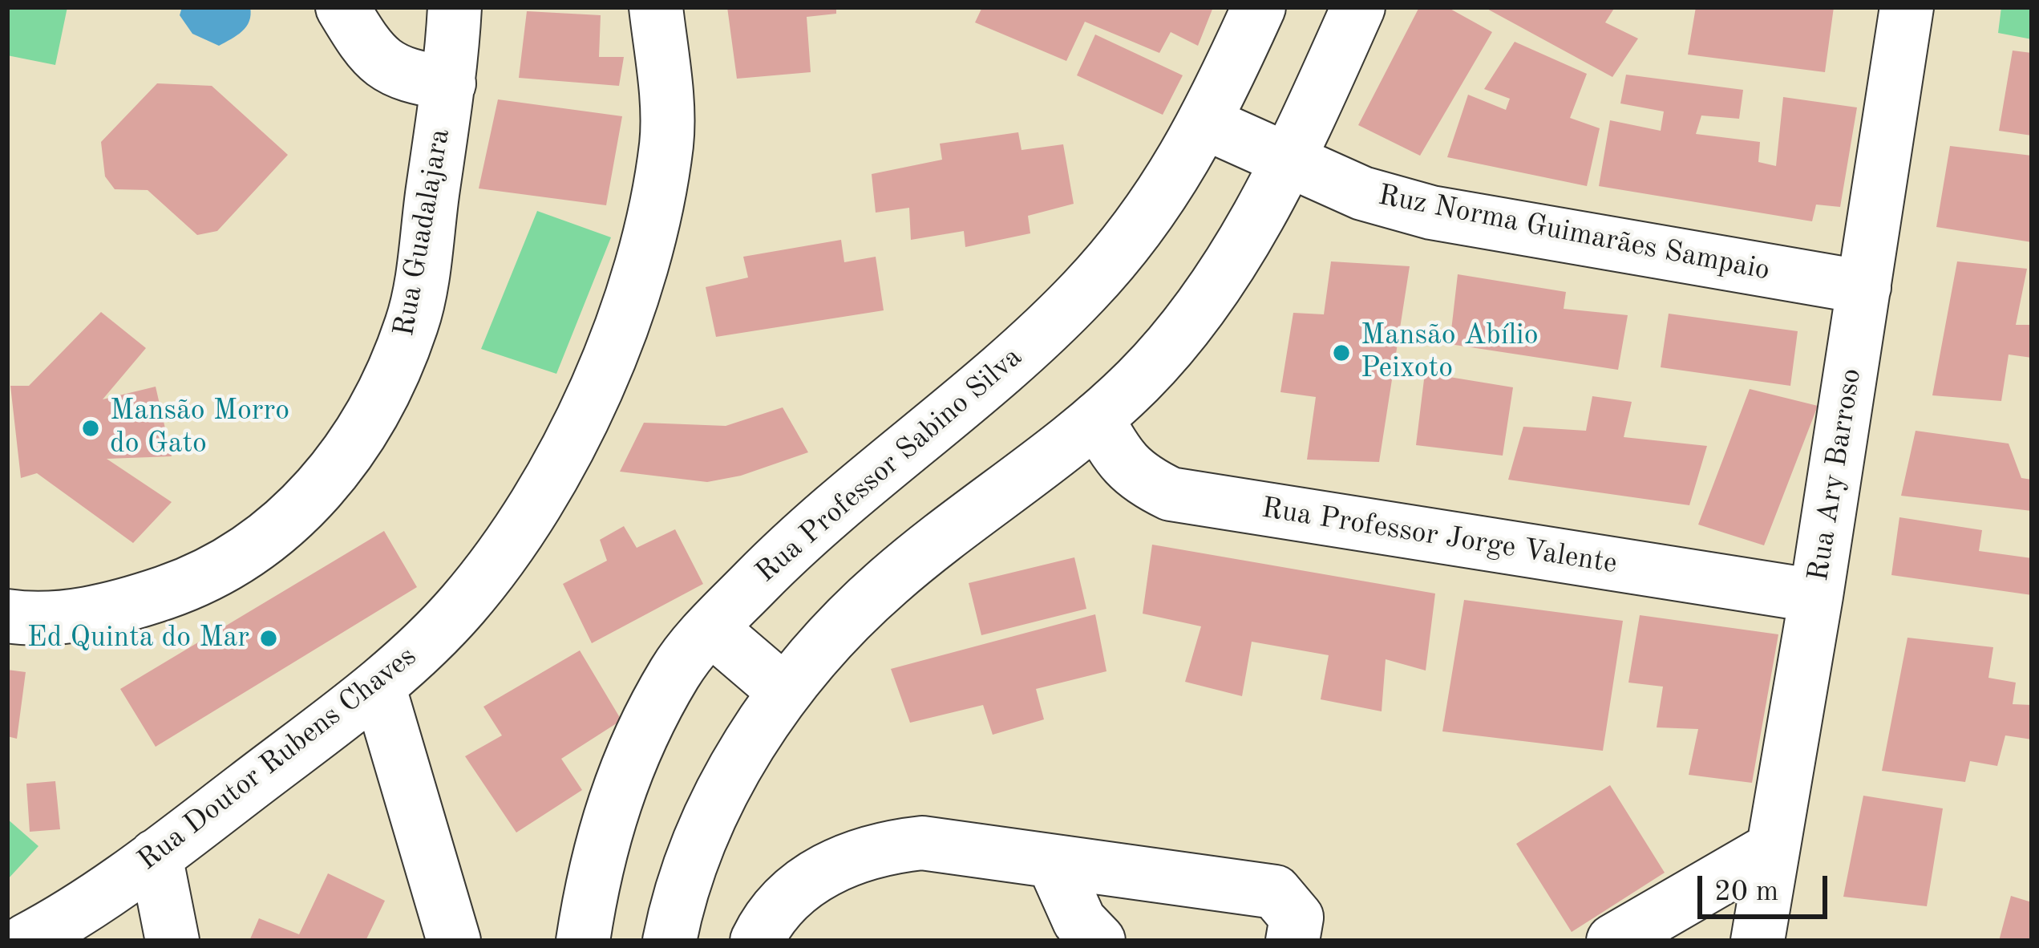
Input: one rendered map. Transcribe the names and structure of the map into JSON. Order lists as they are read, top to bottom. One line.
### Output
{"streets":{"street":["Rua Guadalajara","Ruz Norma Guimarães Sampaio","Rua Professor Sabino Silva","Rua Ary Barroso","Rua Professor Jorge Valente","Rua Doutor Rubens Chaves"]},"crossings":[["Ruz Norma Guimarães Sampaio","Rua Ary Barroso"],["Rua Ary Barroso","Rua Professor Jorge Valente"]],"places":["Mansão Abílio Peixoto","Mansão Morro do Gato","Ed Quinta do Mar"],"scale_bar":"20 m"}
